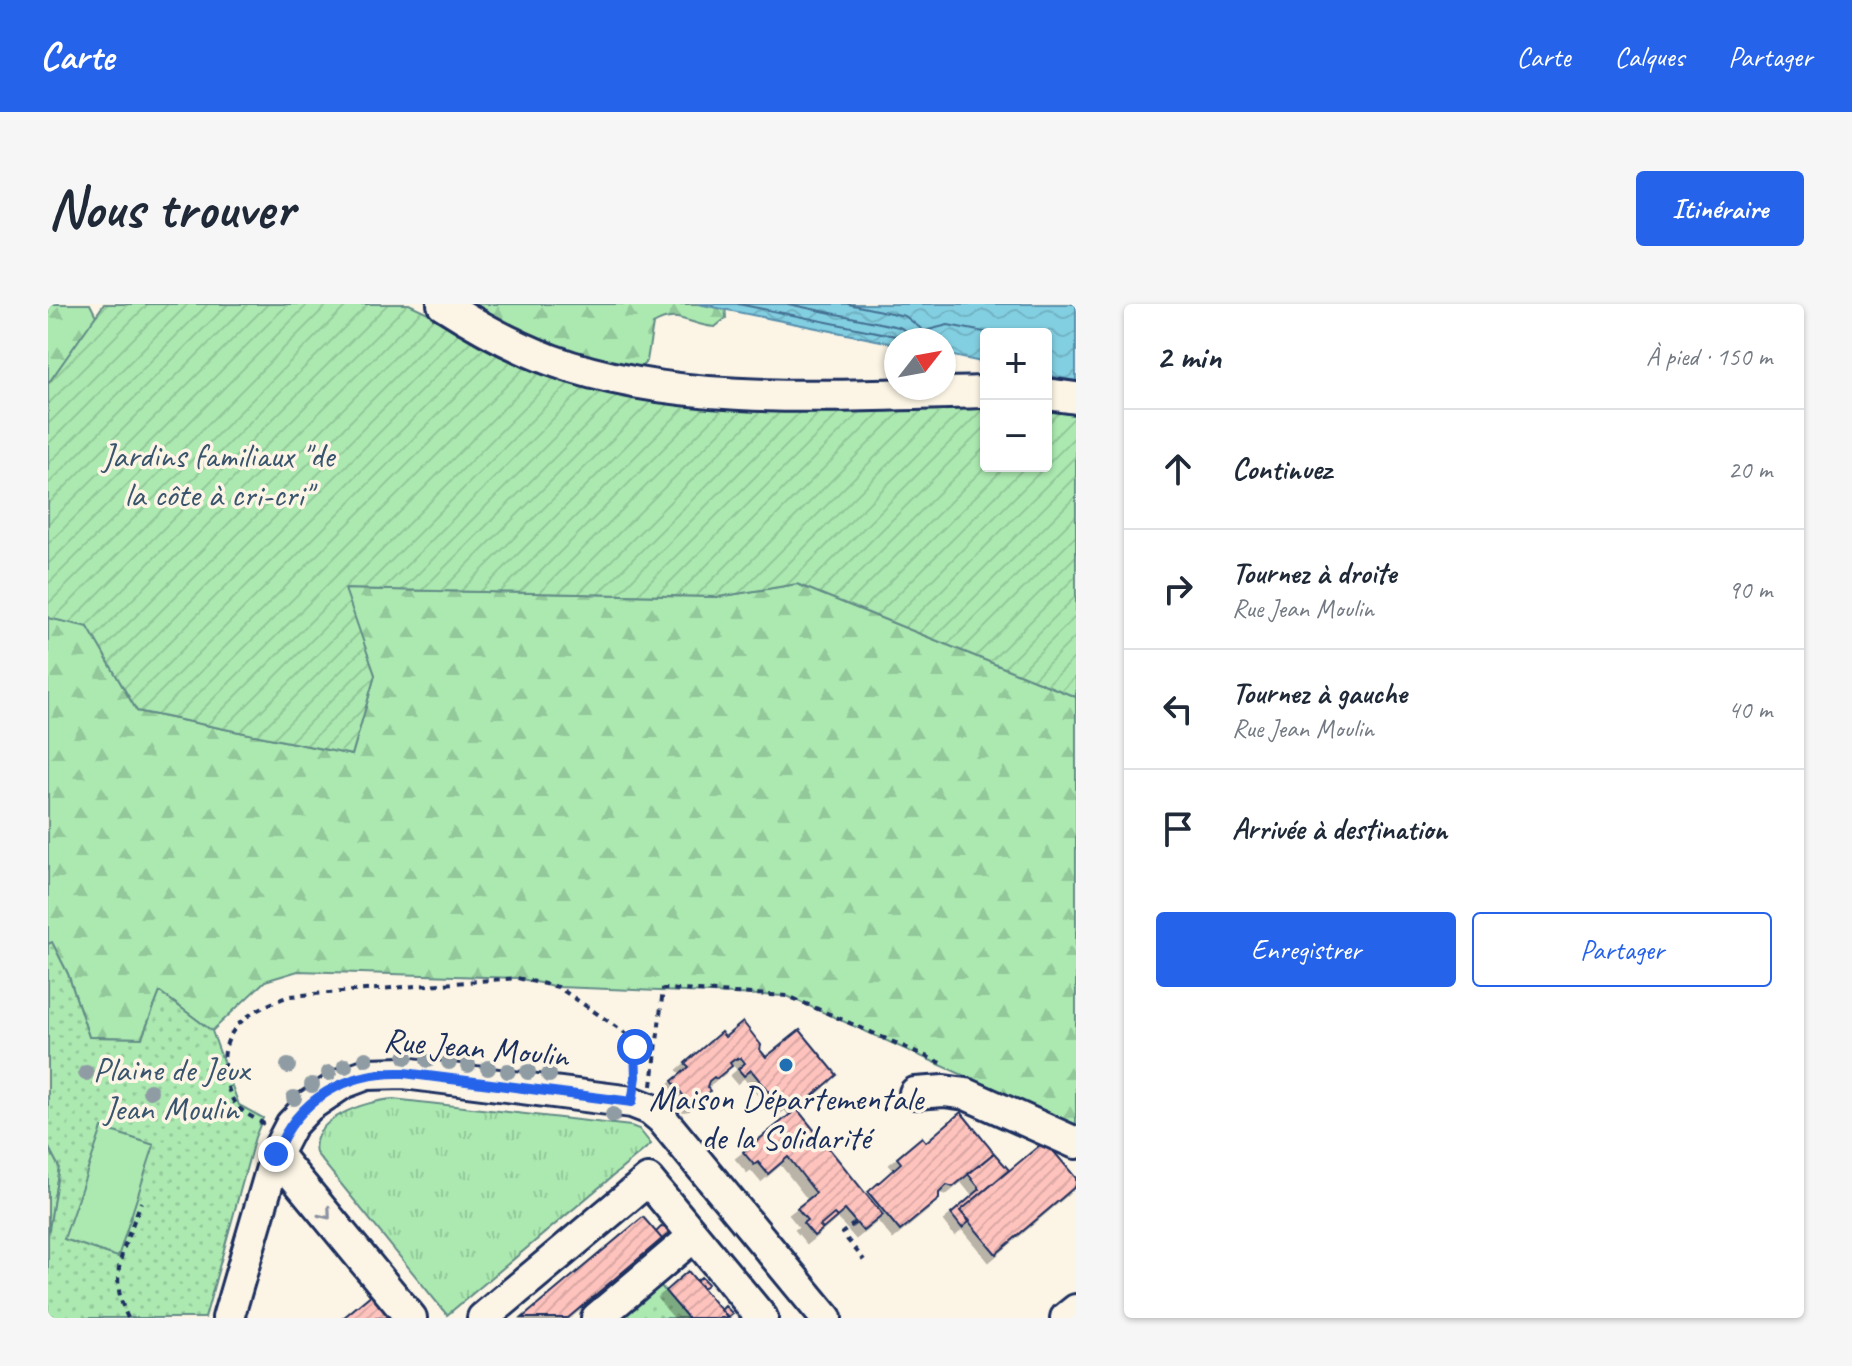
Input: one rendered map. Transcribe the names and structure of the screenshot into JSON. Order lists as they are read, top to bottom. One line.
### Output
{"streets":{"street":["Rue Jean Moulin"]},"parks":["Jardins familiaux \"de la côte à cri-cri\"","Plaine de Jeux Jean Moulin"],"places":["Maison Départementale de la Solidarité"],"north":"top right","page":{"header":"Carte","nav":["Carte","Calques","Partager"],"buttons":["Itinéraire",["Enregistrer","Partager"]],"title":"Nous trouver","heading":["2 min","À pied · 150 m"],"map_buttons":["+","−"],"list":[["Continuez","20 m"],["Tournez à droite","Rue Jean Moulin","90 m"],["Tournez à gauche","Rue Jean Moulin","40 m"],"Arrivée à destination"]}}
